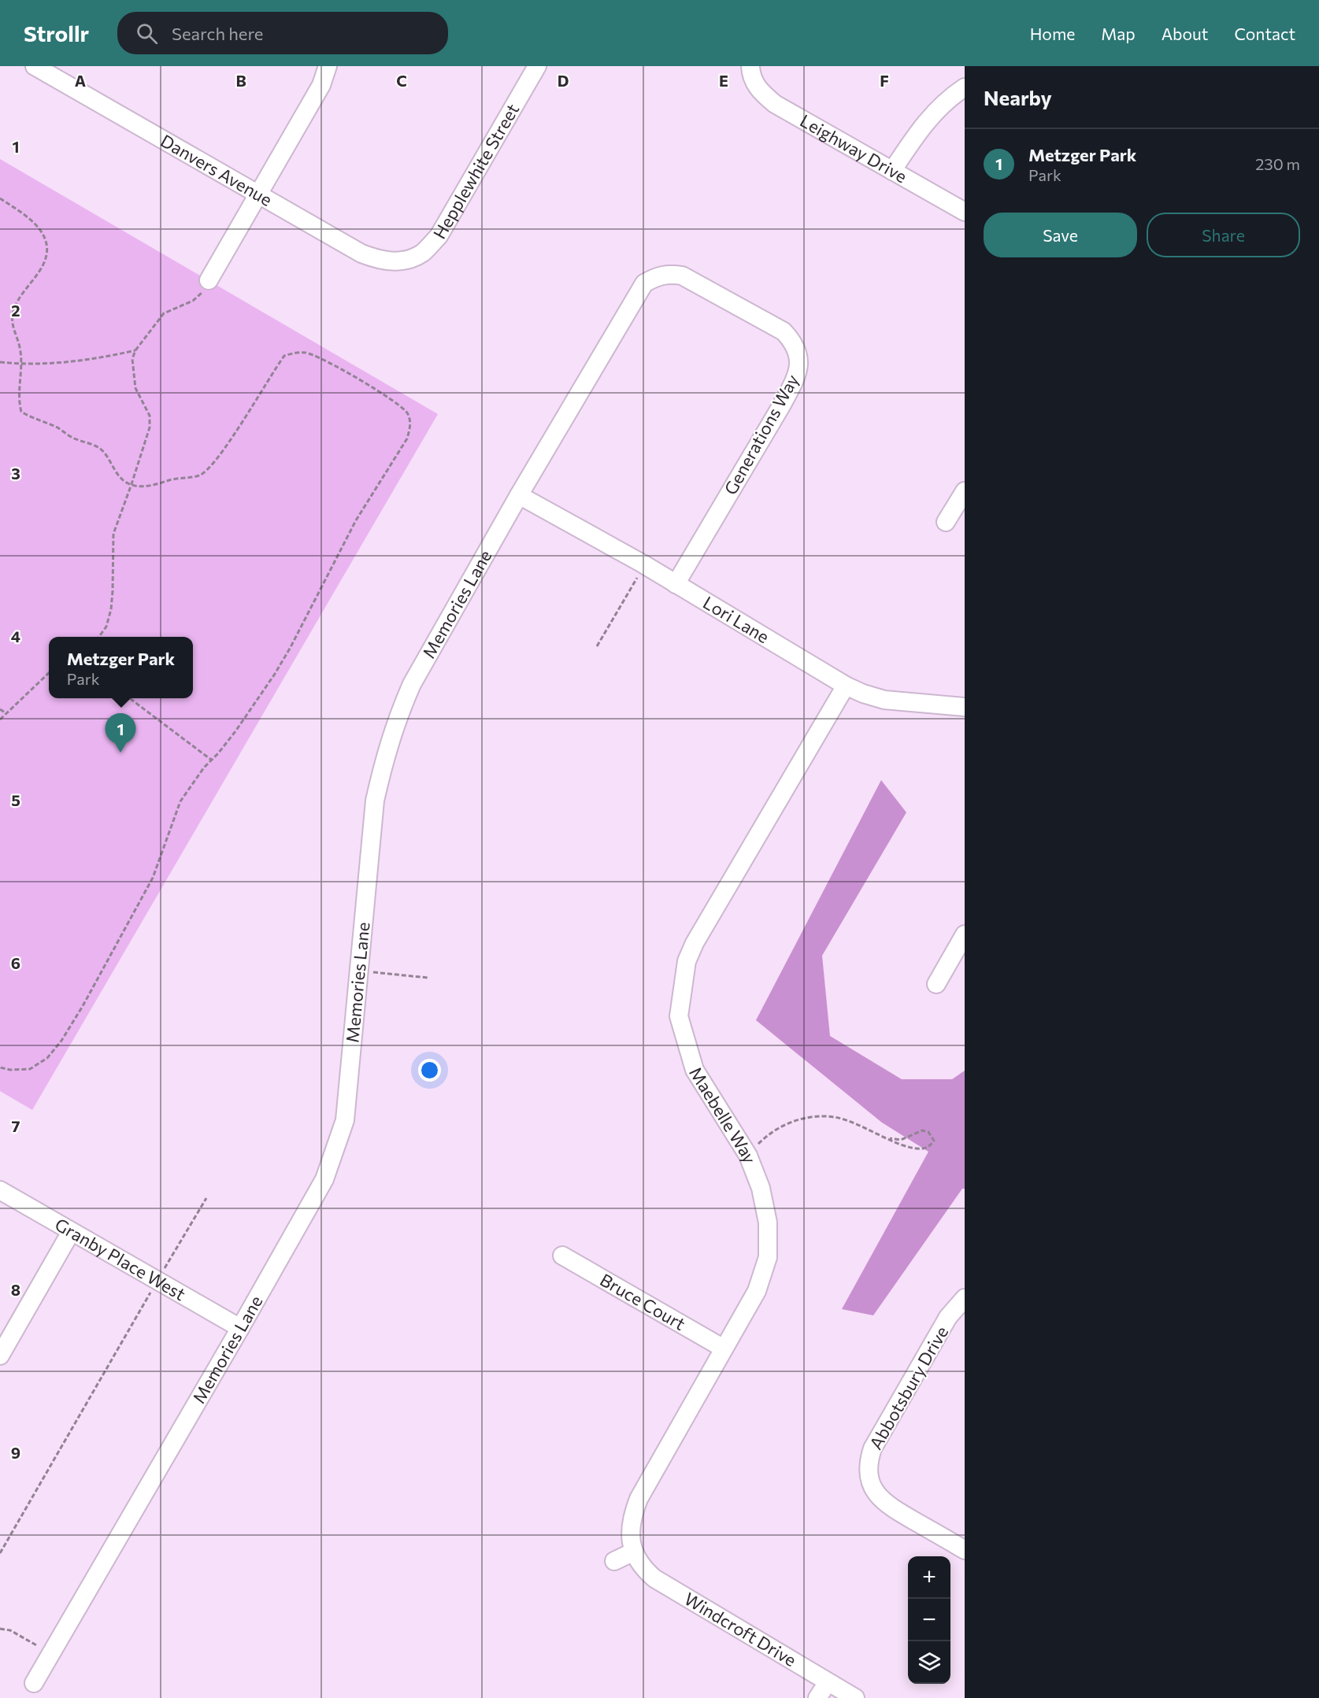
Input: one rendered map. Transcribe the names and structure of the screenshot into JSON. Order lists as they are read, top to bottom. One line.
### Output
{"streets":{"street":["Leighway Drive","Danvers Avenue","Hepplewhite Street","Generations Way","Memories Lane","Lori Lane","Maebelle Way","Granby Place West","Bruce Court","Abbotsbury Drive","Windcroft Drive"]},"crossings":[["Danvers Avenue","Hepplewhite Street"],["Generations Way","Memories Lane"],["Generations Way","Lori Lane"],["Memories Lane","Lori Lane"],["Memories Lane","Granby Place West"],["Lori Lane","Maebelle Way"],["Maebelle Way","Bruce Court"],["Maebelle Way","Windcroft Drive"]],"page":{"header":"Strollr","search":"Search here","nav":["Home","Map","About","Contact"],"heading":"Nearby","list":[{"mark":"1","name":"Metzger Park","note":"Park","value":"230 m"}],"buttons":["Save","Share"],"popup":["Metzger Park","Park"],"pins":"1","map_buttons":["+","−"]},"grid":{"columns":["A","B","C","D","E","F"],"rows":["1","2","3","4","5","6","7","8","9"]}}
